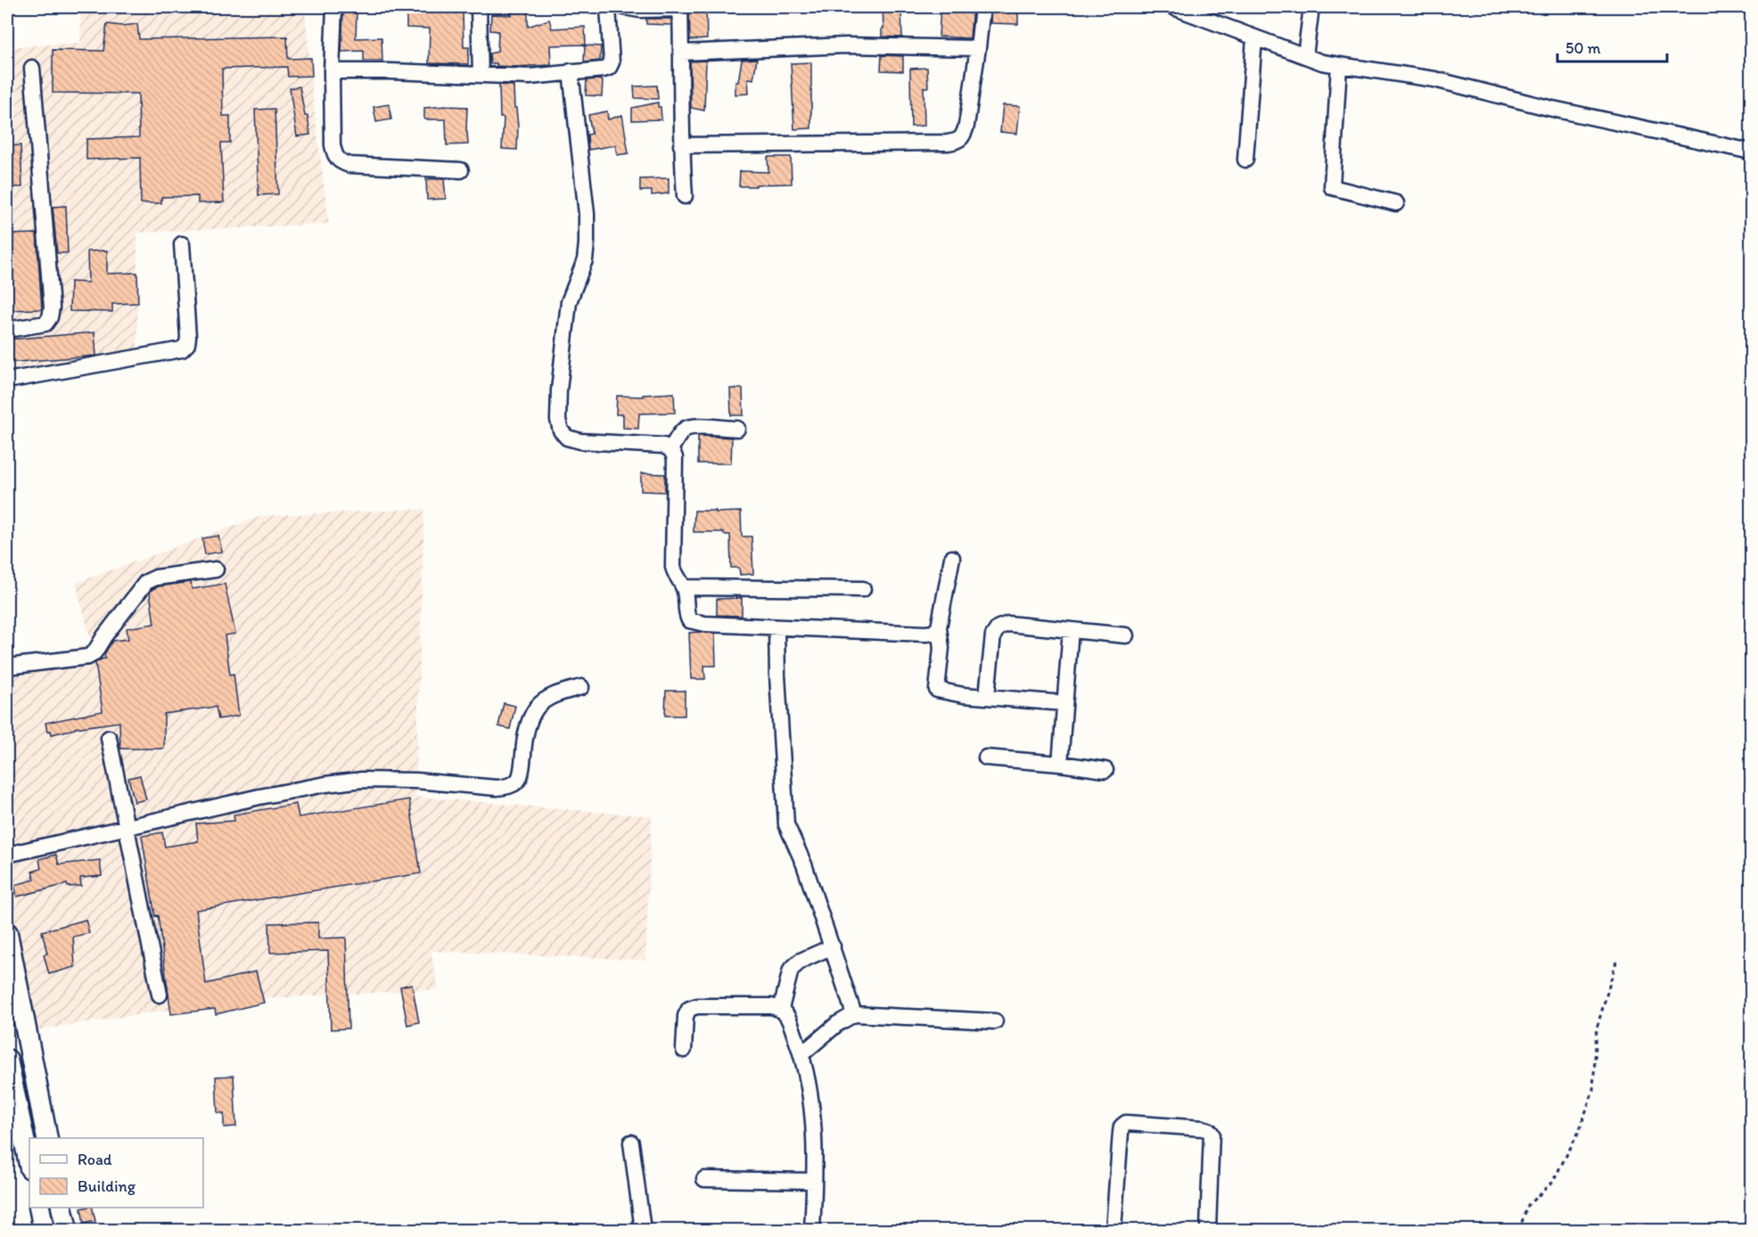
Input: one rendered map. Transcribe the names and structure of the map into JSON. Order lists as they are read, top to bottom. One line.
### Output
{"legend":["Road","Building"],"scale_bar":"50 m"}
